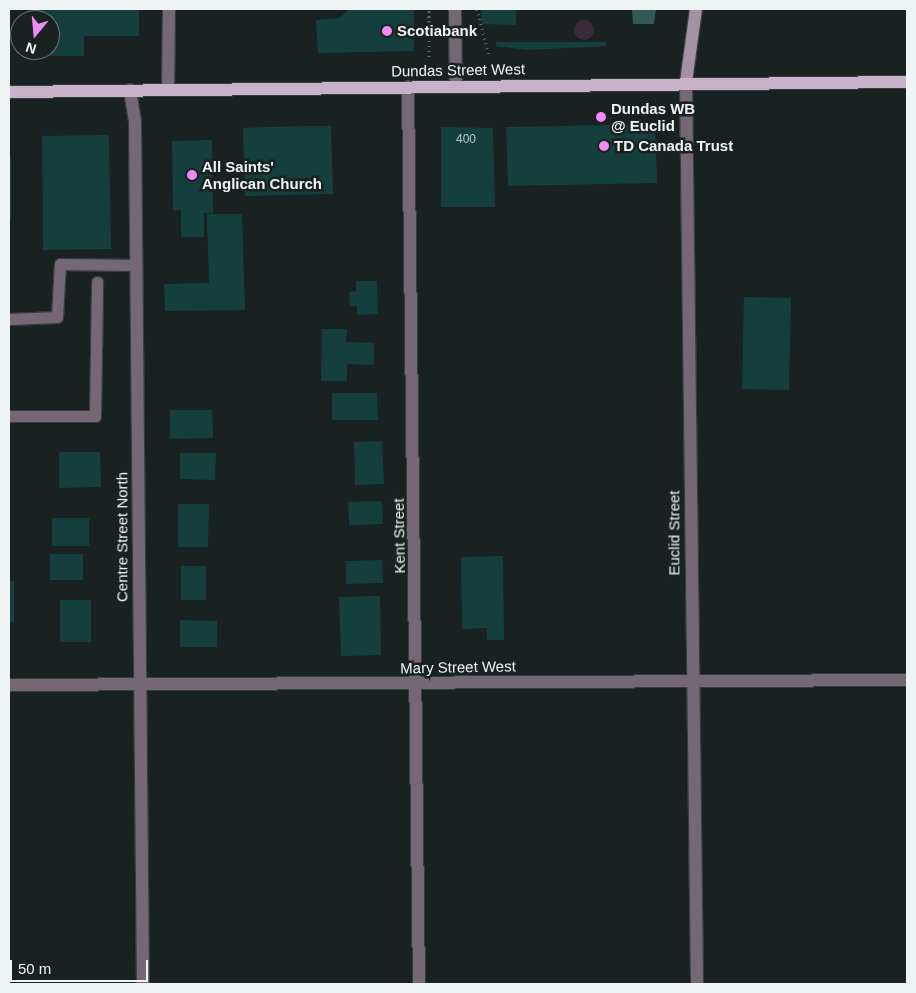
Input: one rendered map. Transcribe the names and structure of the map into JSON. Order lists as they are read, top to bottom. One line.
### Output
{"streets":{"main road":["Dundas Street West"],"street":["Euclid Street","Kent Street","Centre Street North","Mary Street West"]},"crossings":[["Dundas Street West","Euclid Street"],["Dundas Street West","Kent Street"],["Dundas Street West","Centre Street North"],["Euclid Street","Mary Street West"],["Kent Street","Mary Street West"],["Centre Street North","Mary Street West"]],"places":["Scotiabank","Dundas WB @ Euclid","TD Canada Trust","All Saints' Anglican Church"],"house_numbers":["400"],"scale_bar":"50 m","north":"bottom"}
